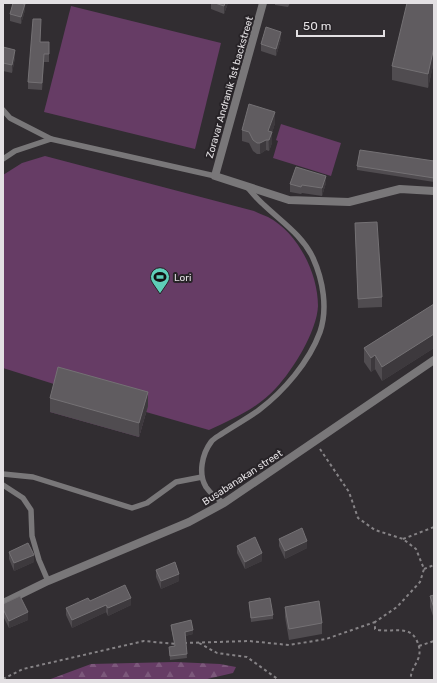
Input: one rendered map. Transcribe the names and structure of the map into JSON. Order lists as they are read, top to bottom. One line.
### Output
{"streets":{"street":["Zoravar Andranik 1st backstreet","Busabanakan street"]},"places":{"sports":["Lori"]},"scale_bar":"50 m"}
